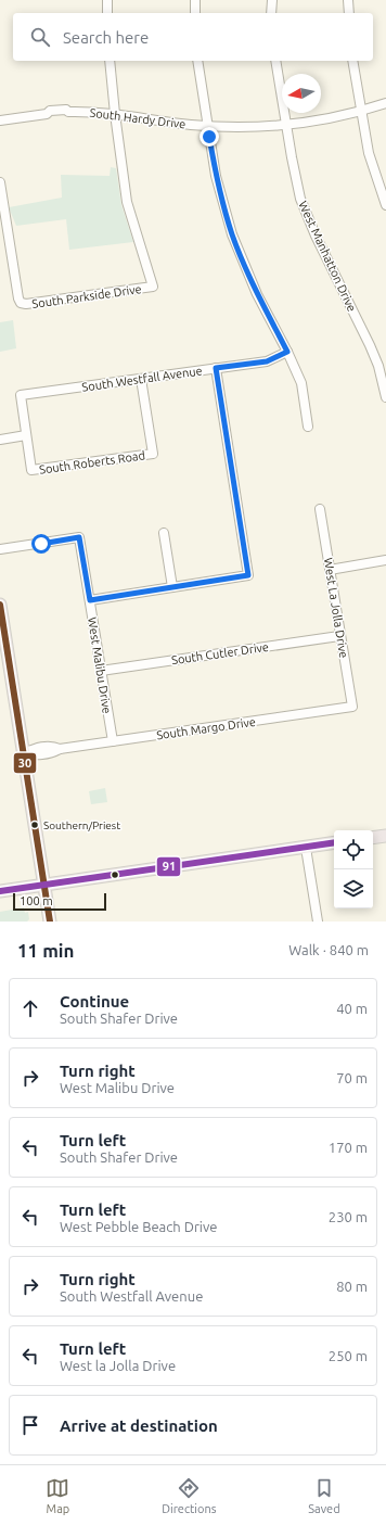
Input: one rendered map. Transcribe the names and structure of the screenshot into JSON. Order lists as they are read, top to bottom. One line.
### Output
{"streets":{"street":["South Hardy Drive","West Manhatton Drive","South Parkside Drive","South Westfall Avenue","South Roberts Road","West La Jolla Drive","South Cutler Drive","West Malibu Drive","South Margo Drive"]},"crossings":[["South Hardy Drive","West Manhatton Drive"],["South Hardy Drive","South Parkside Drive"],["South Westfall Avenue","South Roberts Road"],["West La Jolla Drive","South Cutler Drive"],["West La Jolla Drive","South Margo Drive"],["South Cutler Drive","West Malibu Drive"],["West Malibu Drive","South Margo Drive"]],"places":["Southern/Priest"],"lines":["transit line 30","transit line 91"],"scale_bar":"100 m","north":"left","page":{"search":"Search here","scale":"100 m","heading":["11 min","Walk · 840 m"],"list":[["Continue","South Shafer Drive","40 m"],["Turn right","West Malibu Drive","70 m"],["Turn left","South Shafer Drive","170 m"],["Turn left","West Pebble Beach Drive","230 m"],["Turn right","South Westfall Avenue","80 m"],["Turn left","West la Jolla Drive","250 m"],"Arrive at destination"],"nav":["Map","Directions","Saved"]}}
